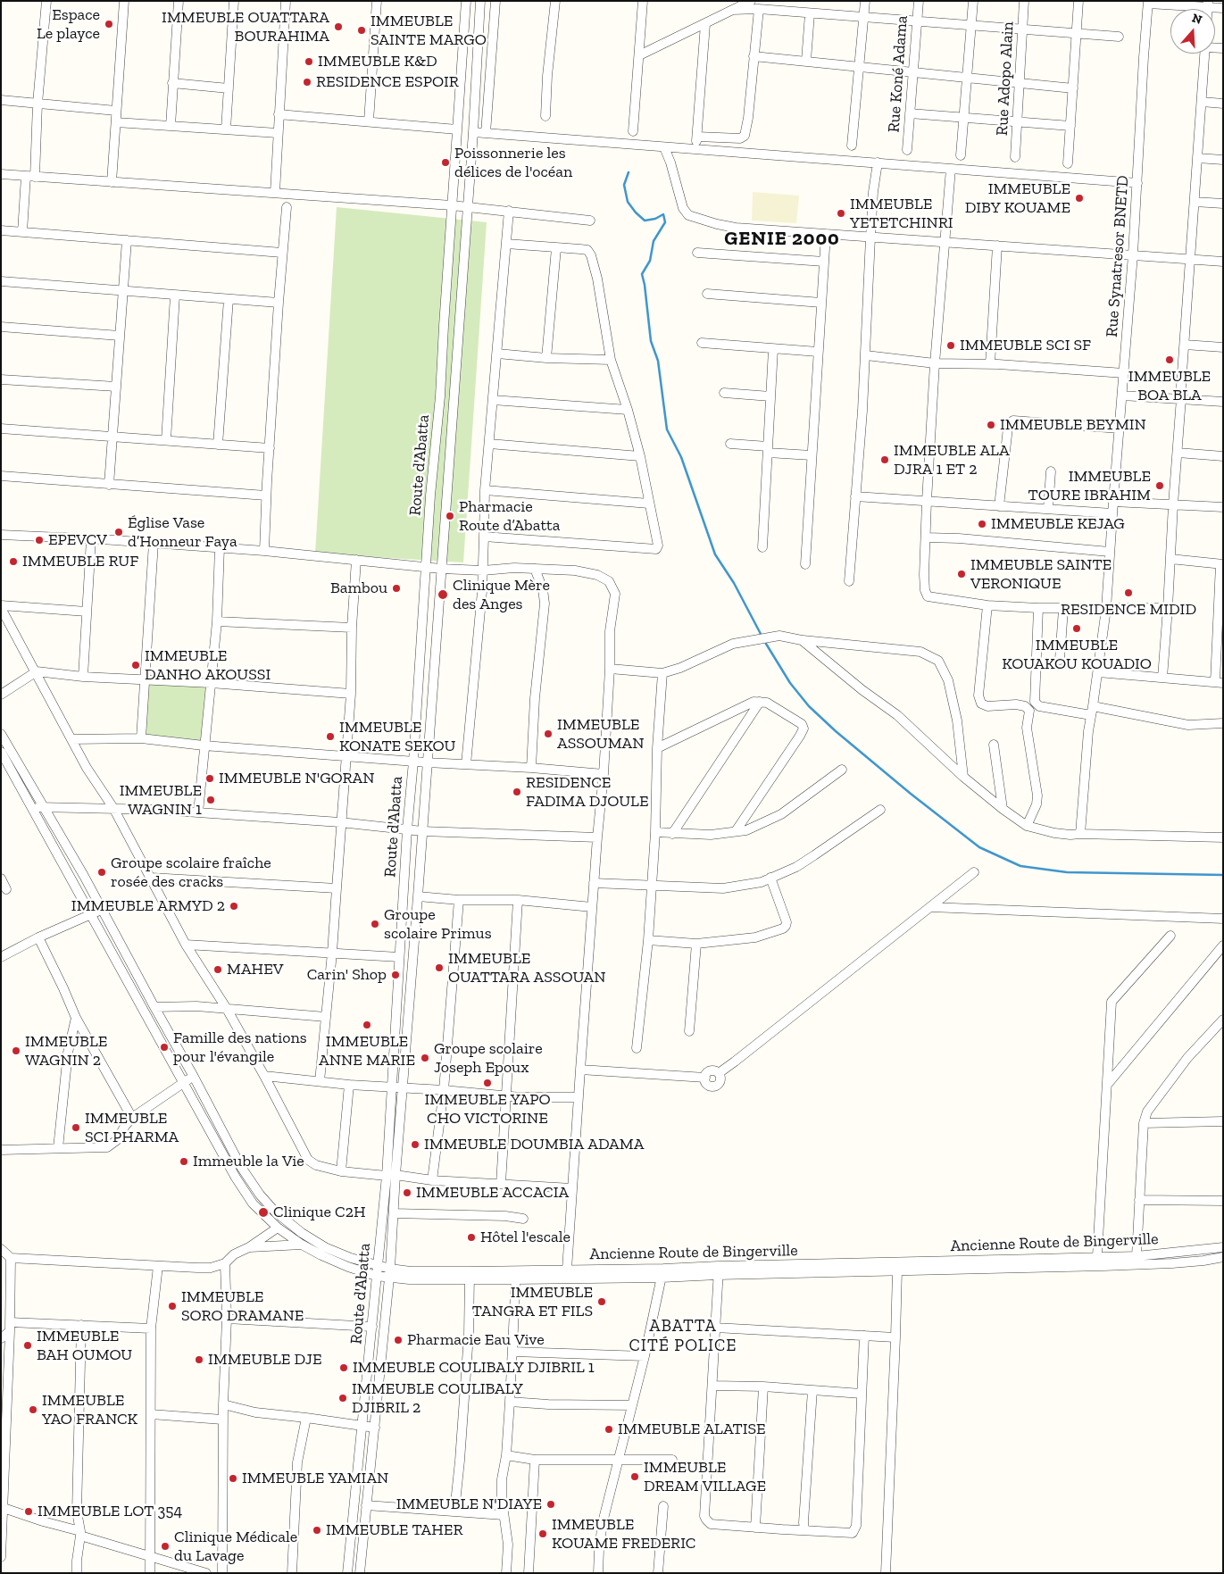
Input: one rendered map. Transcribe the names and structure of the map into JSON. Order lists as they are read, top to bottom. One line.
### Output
{"streets":{"street":["Rue Koné Adama","Rue Adopo Alain","Rue Synatresor BNETD","Route d'Abatta","Ancienne Route de Bingerville"]},"crossings":[["Route d'Abatta","Ancienne Route de Bingerville"]],"districts":["GENIE 2000","ABATTA CITÉ POLICE"],"places":["Espace Le playce","IMMEUBLE OUATTARA BOURAHIMA","IMMEUBLE SAINTE MARGO","IMMEUBLE K&D","RESIDENCE ESPOIR","Poissonnerie les délices de l'océan","IMMEUBLE DIBY KOUAME","IMMEUBLE YETETCHINRI","IMMEUBLE SCI SF","IMMEUBLE BOA BLA","IMMEUBLE BEYMIN","IMMEUBLE ALA DJRA 1 ET 2","IMMEUBLE TOURE IBRAHIM","Pharmacie Route d’Abatta","IMMEUBLE KEJAG","Église Vase d’Honneur Faya","EPEVCV","IMMEUBLE RUF","IMMEUBLE SAINTE VERONIQUE","Bambou","RESIDENCE MIDID","Clinique Mère des Anges","IMMEUBLE KOUAKOU KOUADIO","IMMEUBLE DANHO AKOUSSI","IMMEUBLE ASSOUMAN","IMMEUBLE KONATE SEKOU","IMMEUBLE N'GORAN","RESIDENCE FADIMA DJOULE","IMMEUBLE WAGNIN 1","Groupe scolaire fraîche rosée des cracks","IMMEUBLE ARMYD 2","Groupe scolaire Primus","IMMEUBLE OUATTARA ASSOUAN","MAHEV","Carin' Shop","IMMEUBLE ANNE MARIE","Famille des nations pour l'évangile","IMMEUBLE WAGNIN 2","Groupe scolaire Joseph Epoux","IMMEUBLE YAPO CHO VICTORINE","IMMEUBLE SCI PHARMA","IMMEUBLE DOUMBIA ADAMA","Immeuble la Vie","IMMEUBLE ACCACIA","Clinique C2H","Hôtel l'escale","IMMEUBLE TANGRA ET FILS","IMMEUBLE SORO DRAMANE","Pharmacie Eau Vive","IMMEUBLE BAH OUMOU","IMMEUBLE DJE","IMMEUBLE COULIBALY DJIBRIL 1","IMMEUBLE COULIBALY DJIBRIL 2","IMMEUBLE YAO FRANCK","IMMEUBLE ALATISE","IMMEUBLE DREAM VILLAGE","IMMEUBLE YAMIAN","IMMEUBLE N'DIAYE","IMMEUBLE LOT 354","IMMEUBLE TAHER","IMMEUBLE KOUAME FREDERIC","Clinique Médicale du Lavage"],"north":"top"}
